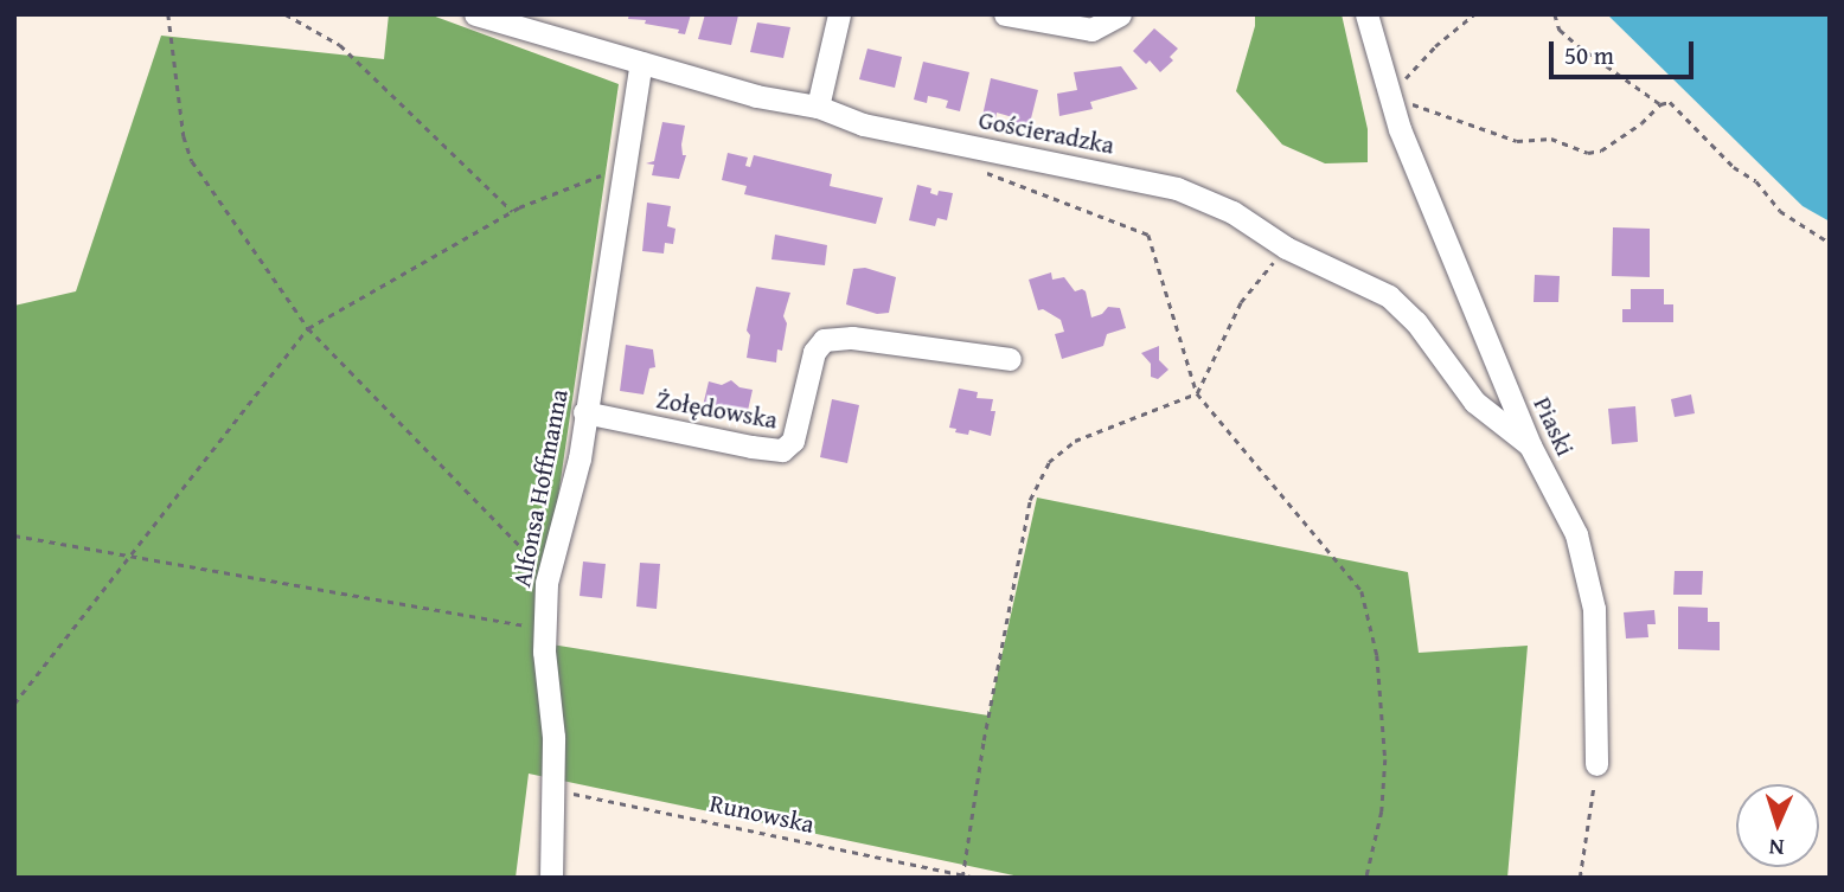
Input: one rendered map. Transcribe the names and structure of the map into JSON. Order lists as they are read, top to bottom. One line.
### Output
{"streets":{"street":["Gościeradzka","Żołędowska","Piaski","Alfonsa Hoffmanna"],"path":["Runowska"]},"crossings":[["Gościeradzka","Piaski"],["Gościeradzka","Alfonsa Hoffmanna"],["Żołędowska","Alfonsa Hoffmanna"],["Alfonsa Hoffmanna","Runowska"]],"scale_bar":"50 m","north":"bottom"}
